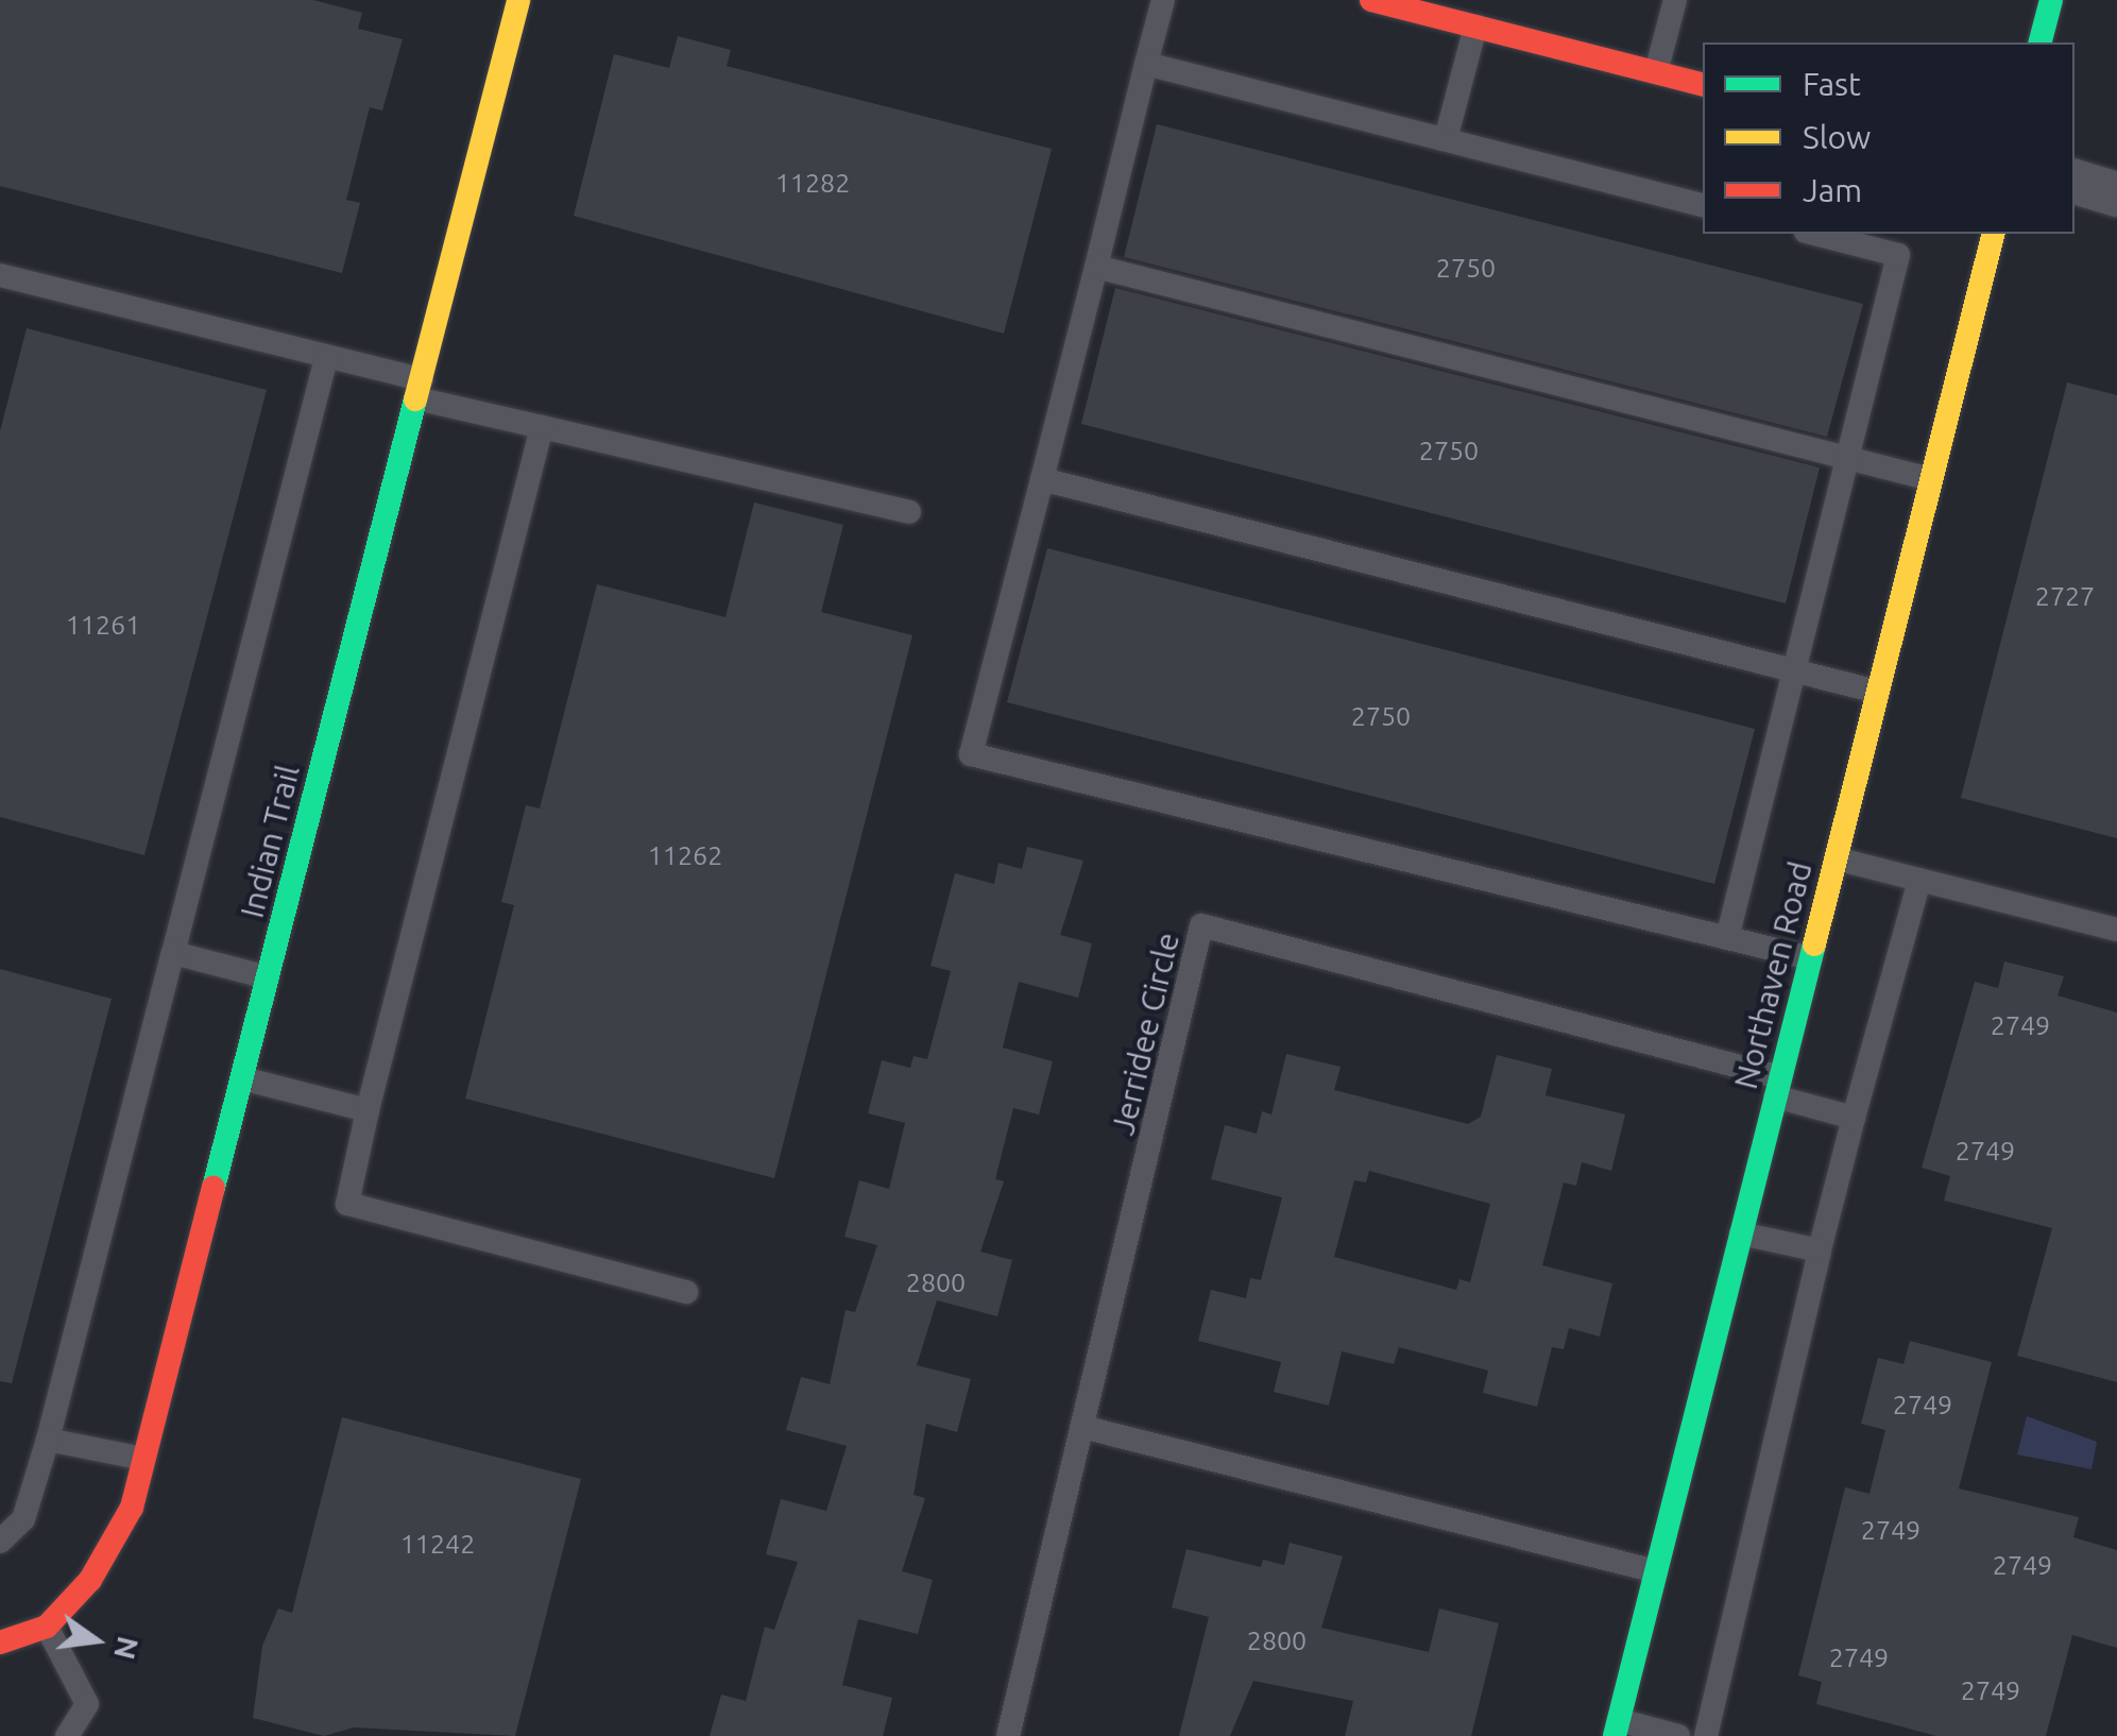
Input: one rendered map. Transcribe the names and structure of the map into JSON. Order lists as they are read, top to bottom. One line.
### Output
{"streets":{"street":["Indian Trail","Northaven Road"],"lane":["Jerridee Circle"]},"crossings":[["Northaven Road","Jerridee Circle"]],"house_numbers":["11282","2750","2750","2727","11261","2750","11262","2749","2749","2800","2749","2749","11242","2749","2800","2749","2749"],"legend":["Fast","Slow","Jam"],"north":"right"}
